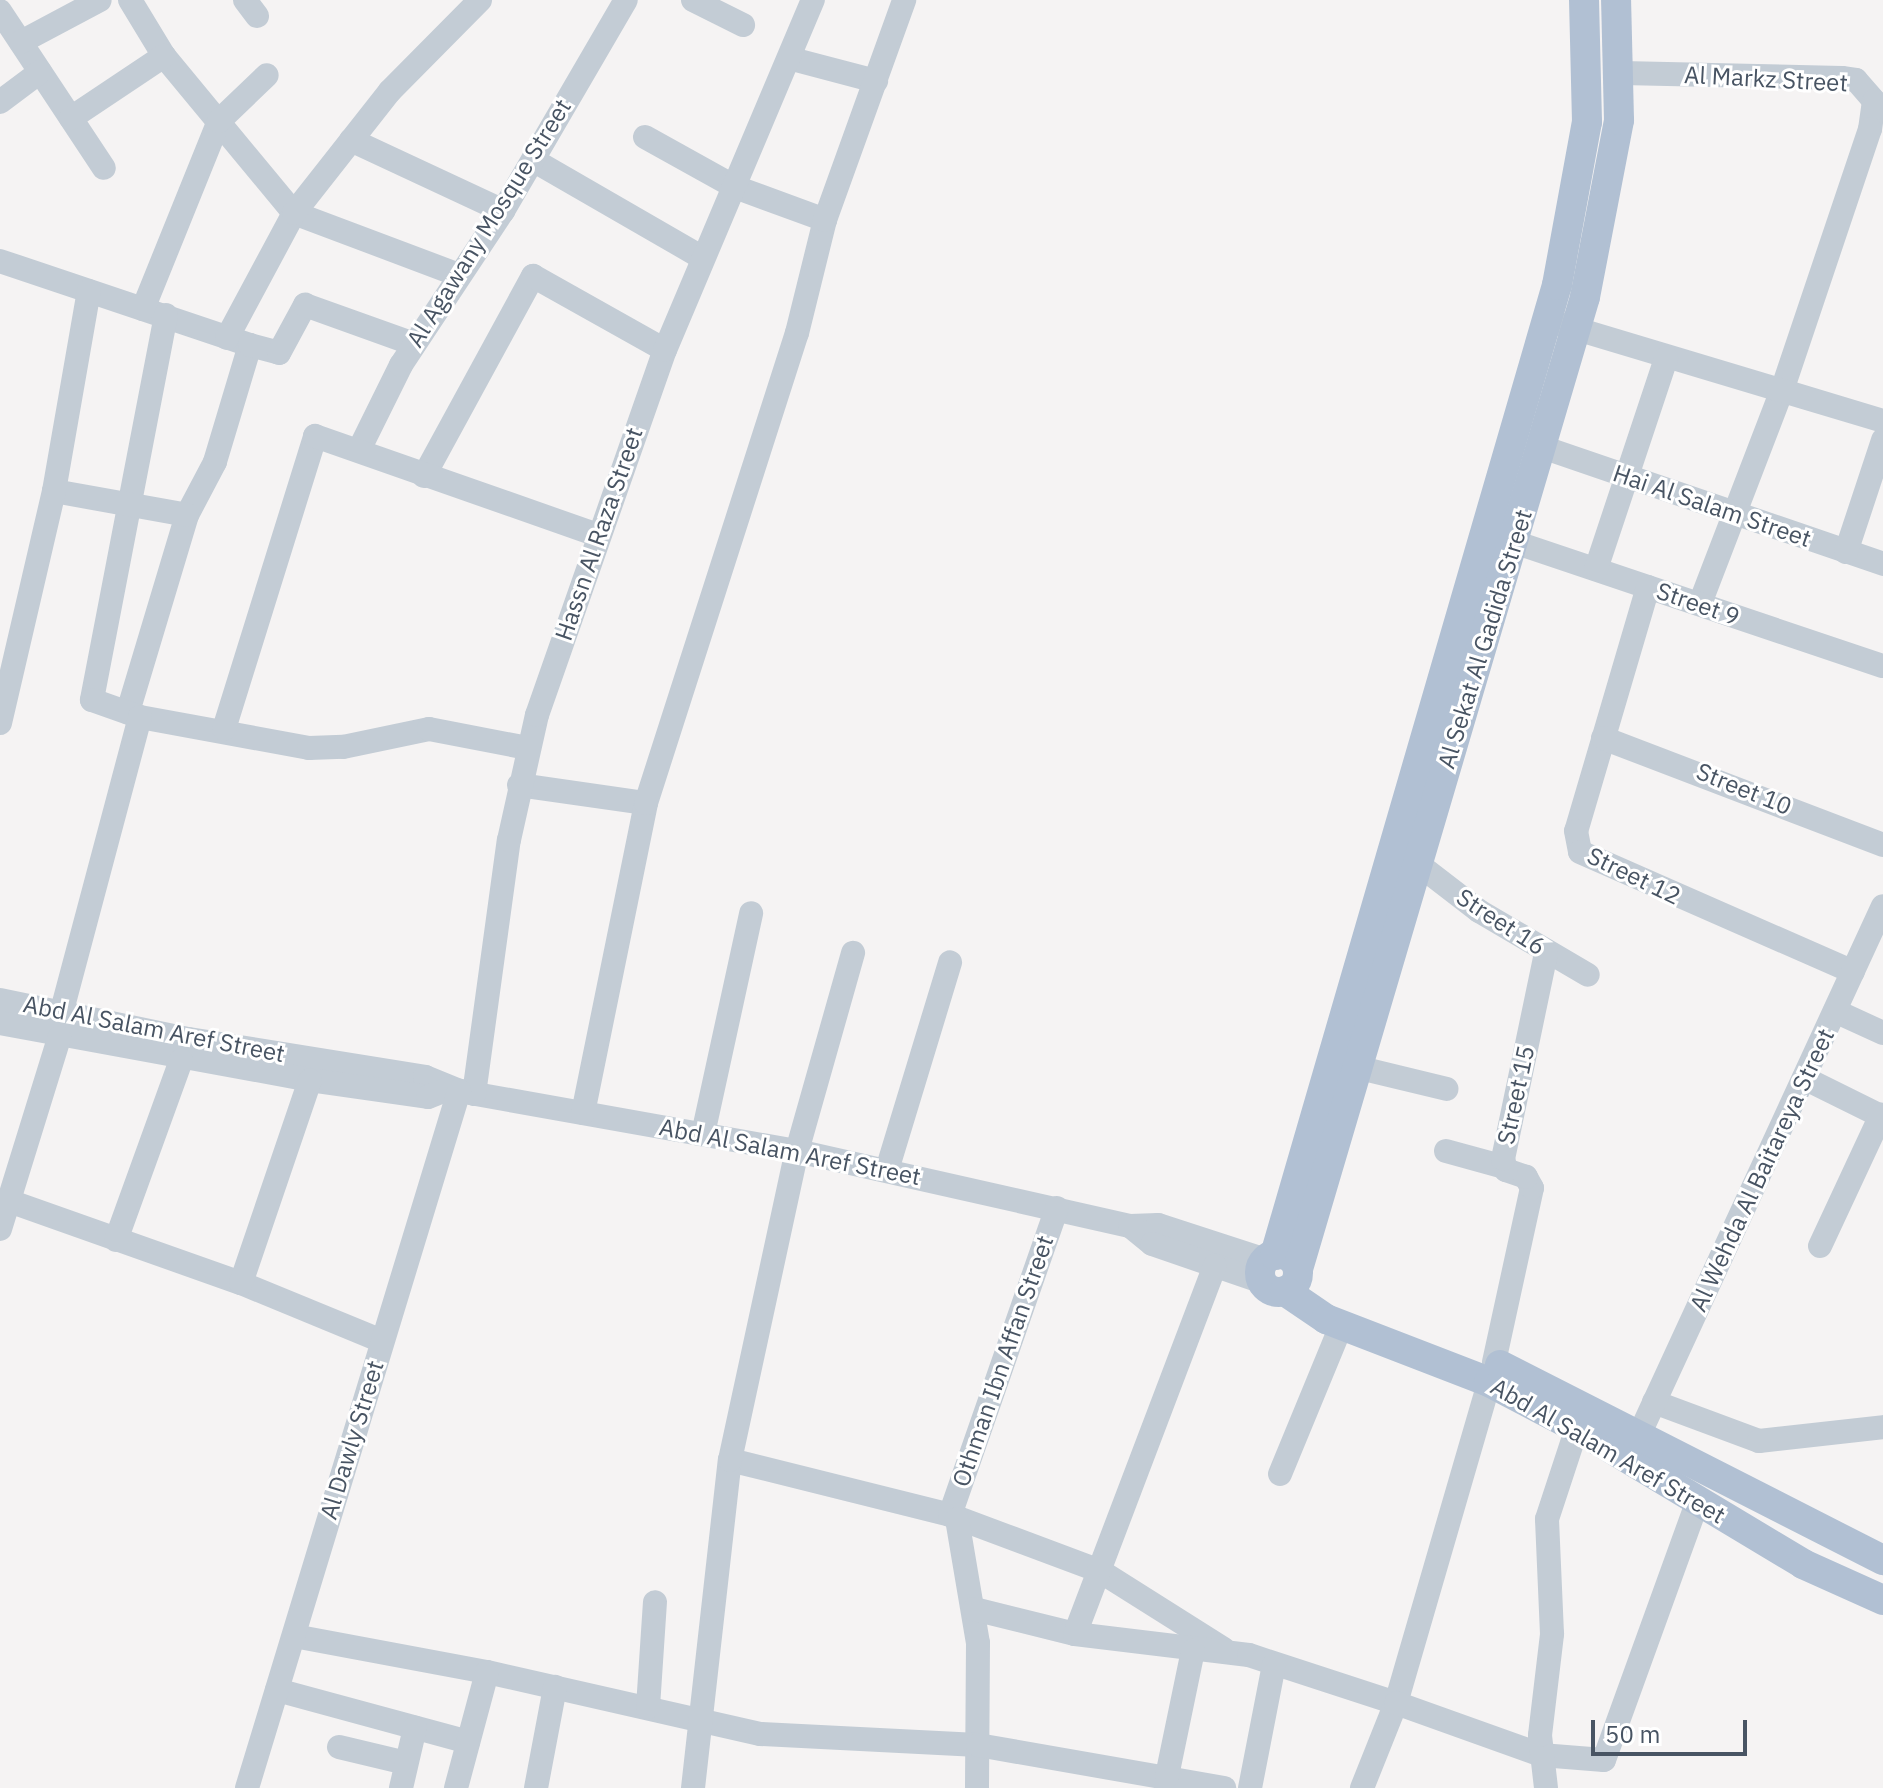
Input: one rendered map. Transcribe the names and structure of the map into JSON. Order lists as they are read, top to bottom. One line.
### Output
{"streets":{"main road":["Al Sekat Al Gadida Street","Abd Al Salam Aref Street"],"street":["Al Markz Street","Al Agawany Mosque Street","Hai Al Salam Street","Hassn Al Raza Street","Street 9","Street 10","Street 12","Street 16","Street 15","Al Wehda Al Baitareya Street","Othman Ibn Affan Street","Al Dawly Street"]},"crossings":[["Al Markz Street","Al Sekat Al Gadida Street"],["Hai Al Salam Street","Al Sekat Al Gadida Street"],["Hassn Al Raza Street","Abd Al Salam Aref Street"],["Hassn Al Raza Street","Al Dawly Street"],["Street 9","Al Sekat Al Gadida Street"],["Street 9","Street 12"],["Al Sekat Al Gadida Street","Street 16"],["Al Sekat Al Gadida Street","Abd Al Salam Aref Street"],["Street 10","Street 12"],["Street 12","Al Wehda Al Baitareya Street"],["Street 16","Street 15"],["Abd Al Salam Aref Street","Street 15"],["Abd Al Salam Aref Street","Al Wehda Al Baitareya Street"],["Abd Al Salam Aref Street","Othman Ibn Affan Street"],["Abd Al Salam Aref Street","Al Dawly Street"]],"scale_bar":"50 m"}
